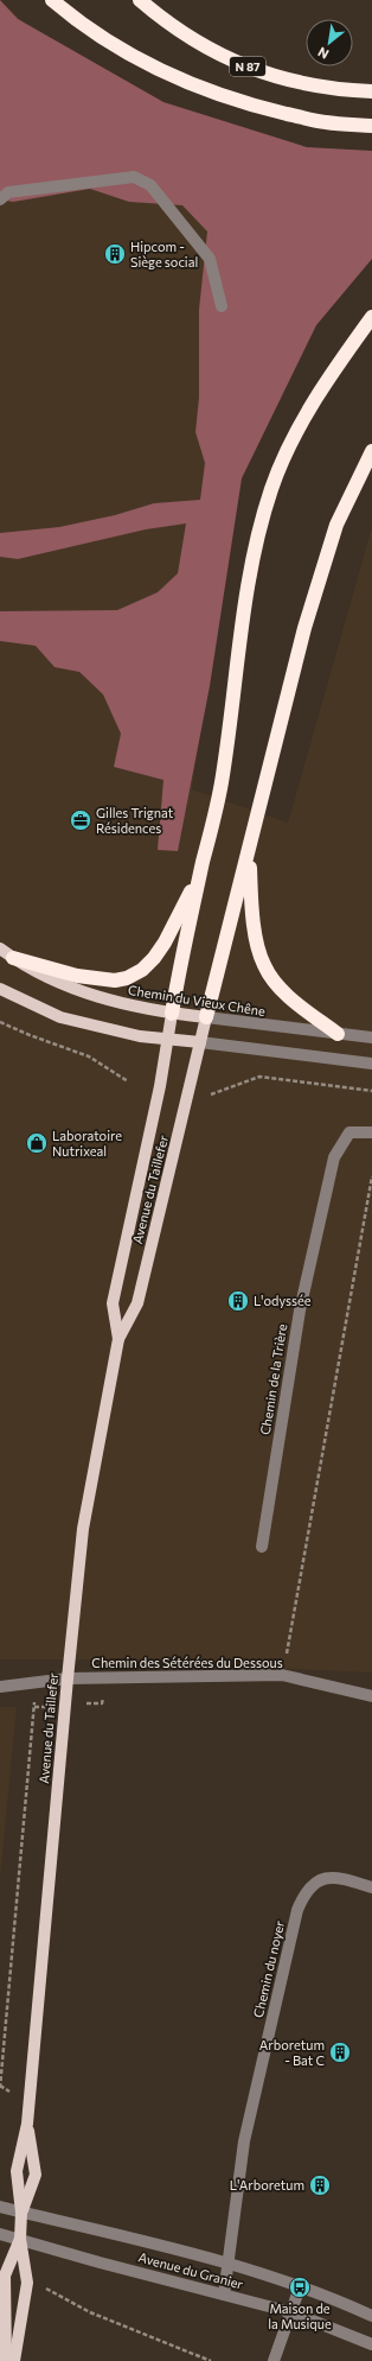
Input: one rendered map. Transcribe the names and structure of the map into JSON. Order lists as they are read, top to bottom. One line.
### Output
{"streets":{"highway":["N 87"],"main road":["Chemin du Vieux Chêne","Avenue du Taillefer"],"street":["Chemin de la Trière","Chemin des Sétérées du Dessous","Chemin du noyer","Avenue du Granier"]},"crossings":[["Chemin du Vieux Chêne","Avenue du Taillefer"],["Avenue du Taillefer","Chemin des Sétérées du Dessous"],["Avenue du Taillefer","Avenue du Granier"],["Chemin du noyer","Avenue du Granier"]],"places":{"building":["Hipcom - Siège social","L'odyssée","Arboretum - Bat C","L'Arboretum"],"office":["Gilles Trignat Résidences"],"shop":["Laboratoire Nutrixeal"],"bus stop":["Maison de la Musique"]},"north":"bottom left"}
